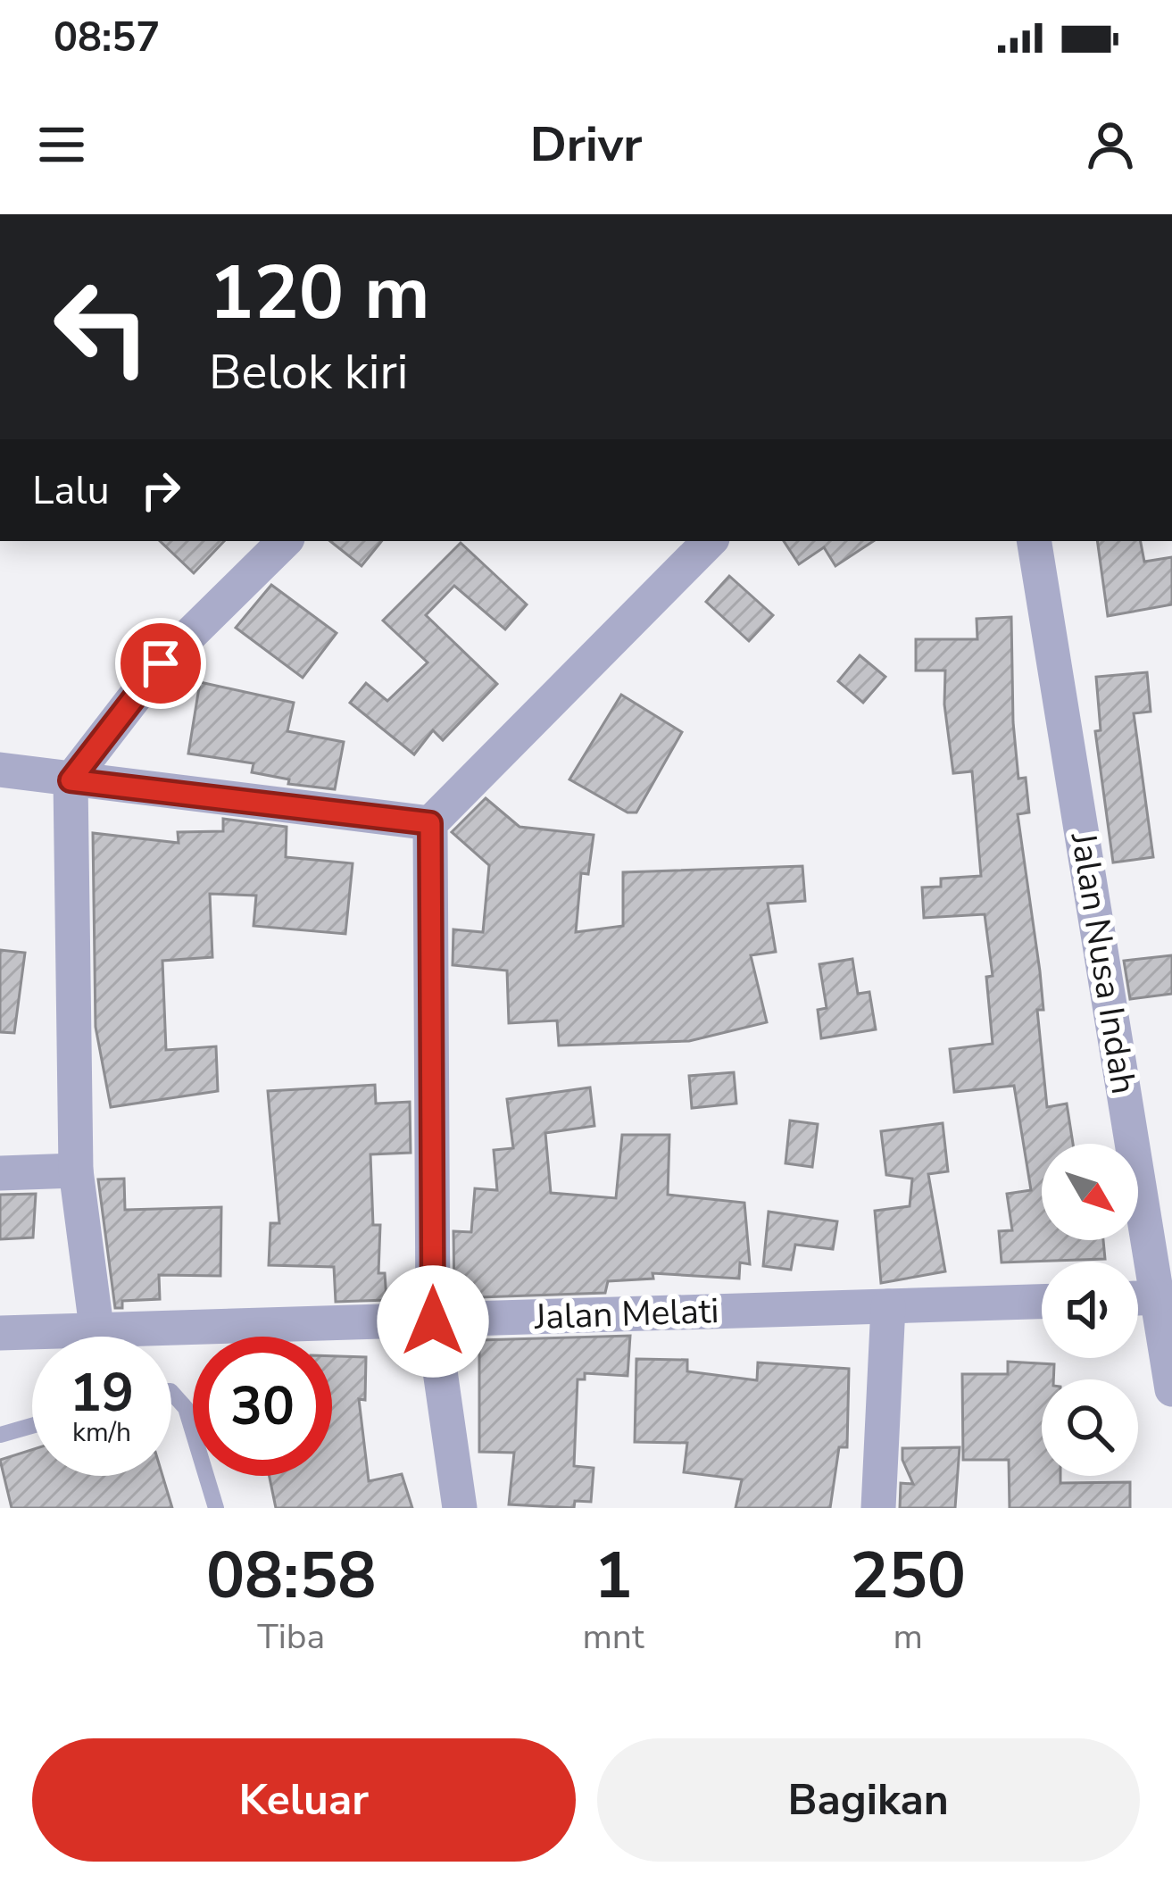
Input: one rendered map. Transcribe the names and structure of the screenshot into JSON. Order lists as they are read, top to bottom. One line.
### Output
{"streets":{"street":["Jalan Nusa Indah","Jalan Melati"]},"north":"bottom right","page":{"status":"08:57","header":"Drivr","turn":["120 m","Belok kiri"],"then":"Lalu","speed":"19 km/h","limit":"30","eta":["08:58","Tiba","1","mnt","250","m"],"buttons":["Keluar","Bagikan"]}}
